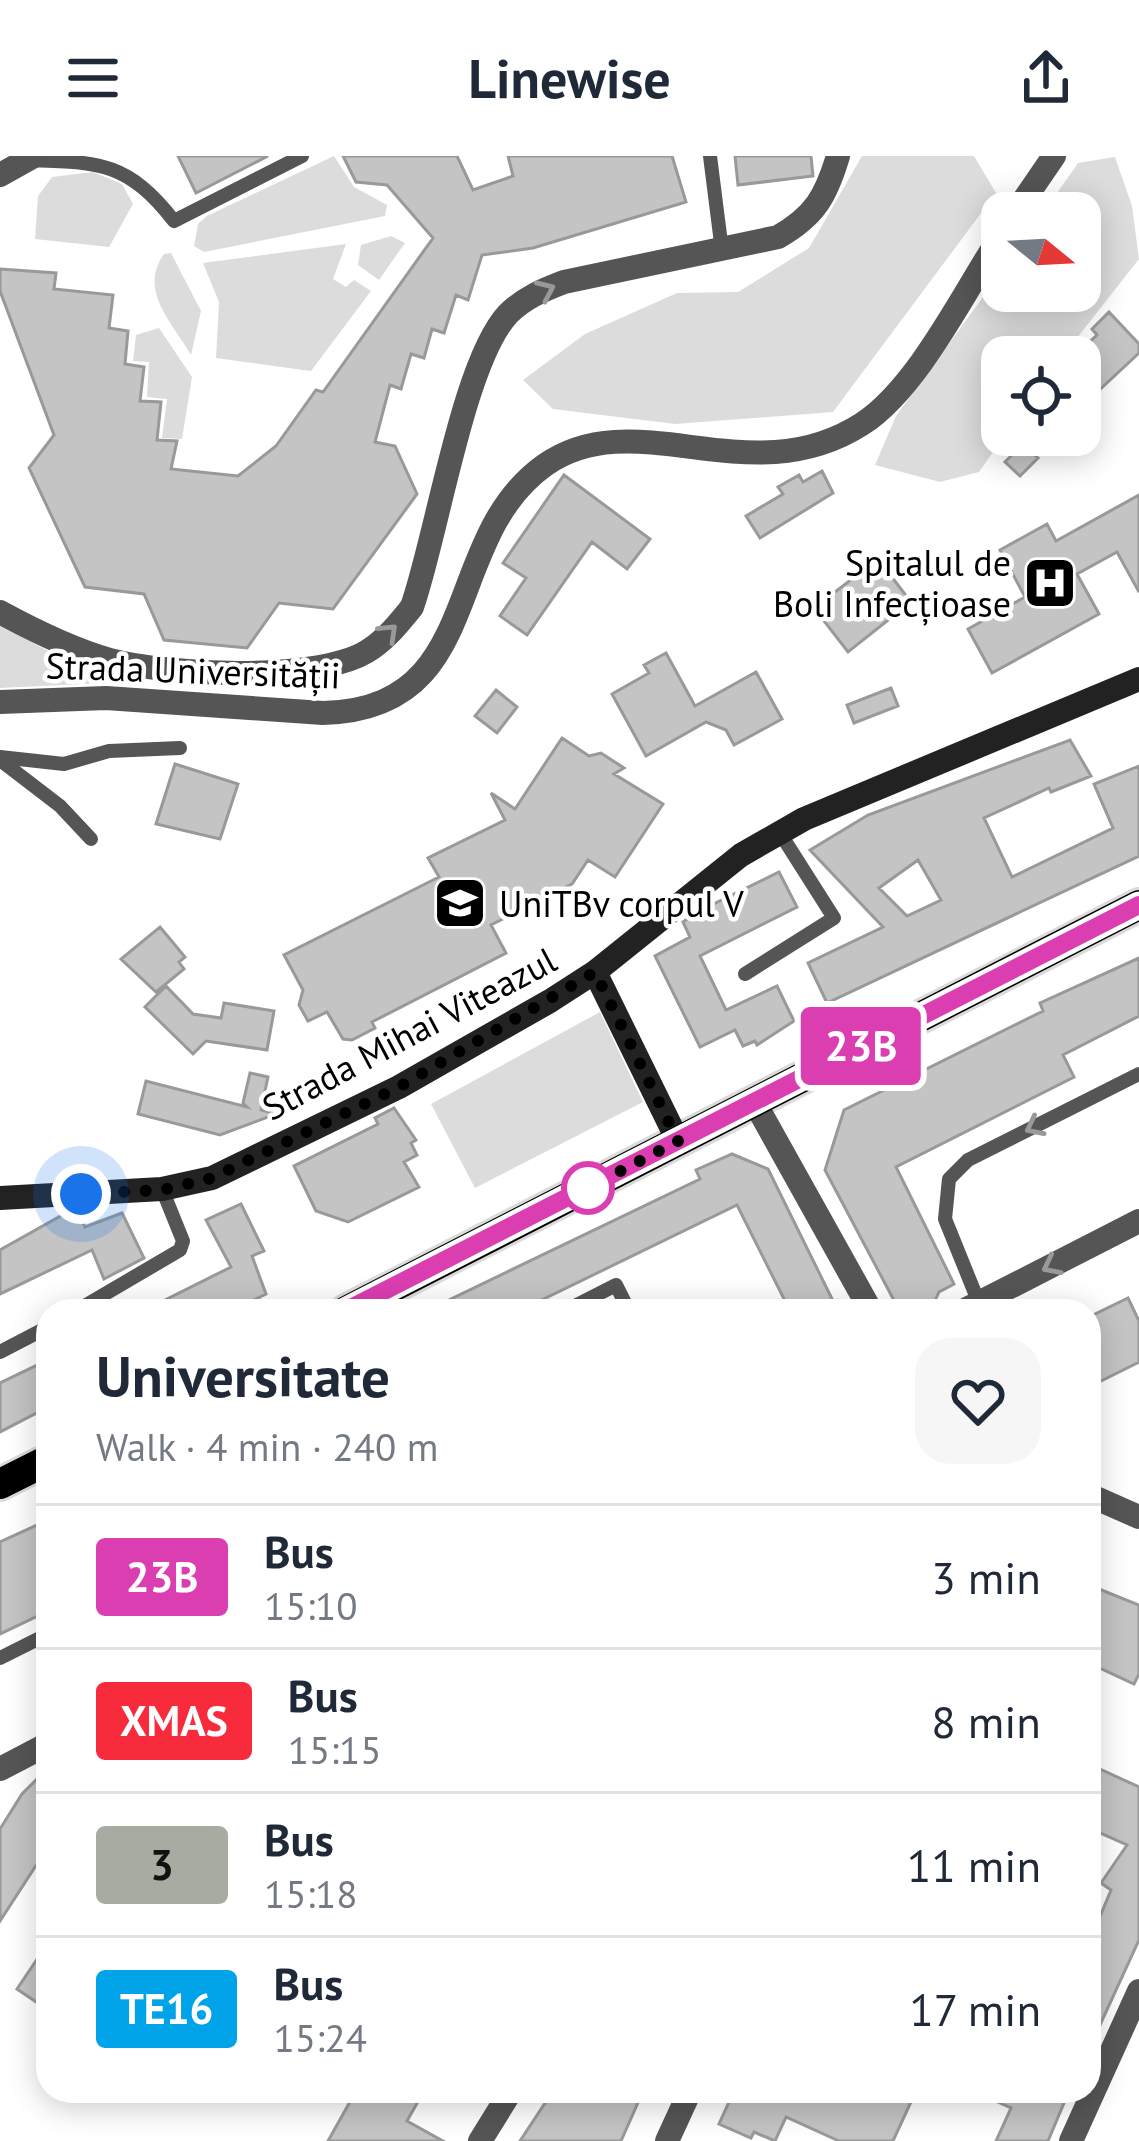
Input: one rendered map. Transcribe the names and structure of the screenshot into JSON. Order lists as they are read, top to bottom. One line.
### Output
{"streets":{"street":["Strada Universității","Strada Mihai Viteazul"]},"places":{"hospital":["Spitalul de Boli Infecțioase"],"school or university":["UniTBv corpul V"]},"lines":["bus line 23B"],"north":"right","page":{"header":"Linewise","on_map":"23B","heading":["Universitate","Walk · 4 min · 240 m"],"list":[{"mark":"23B","name":"Bus","note":"15:10","value":"3 min"},{"mark":"XMAS","name":"Bus","note":"15:15","value":"8 min"},{"mark":"3","name":"Bus","note":"15:18","value":"11 min"},{"mark":"TE16","name":"Bus","note":"15:24","value":"17 min"}]}}
